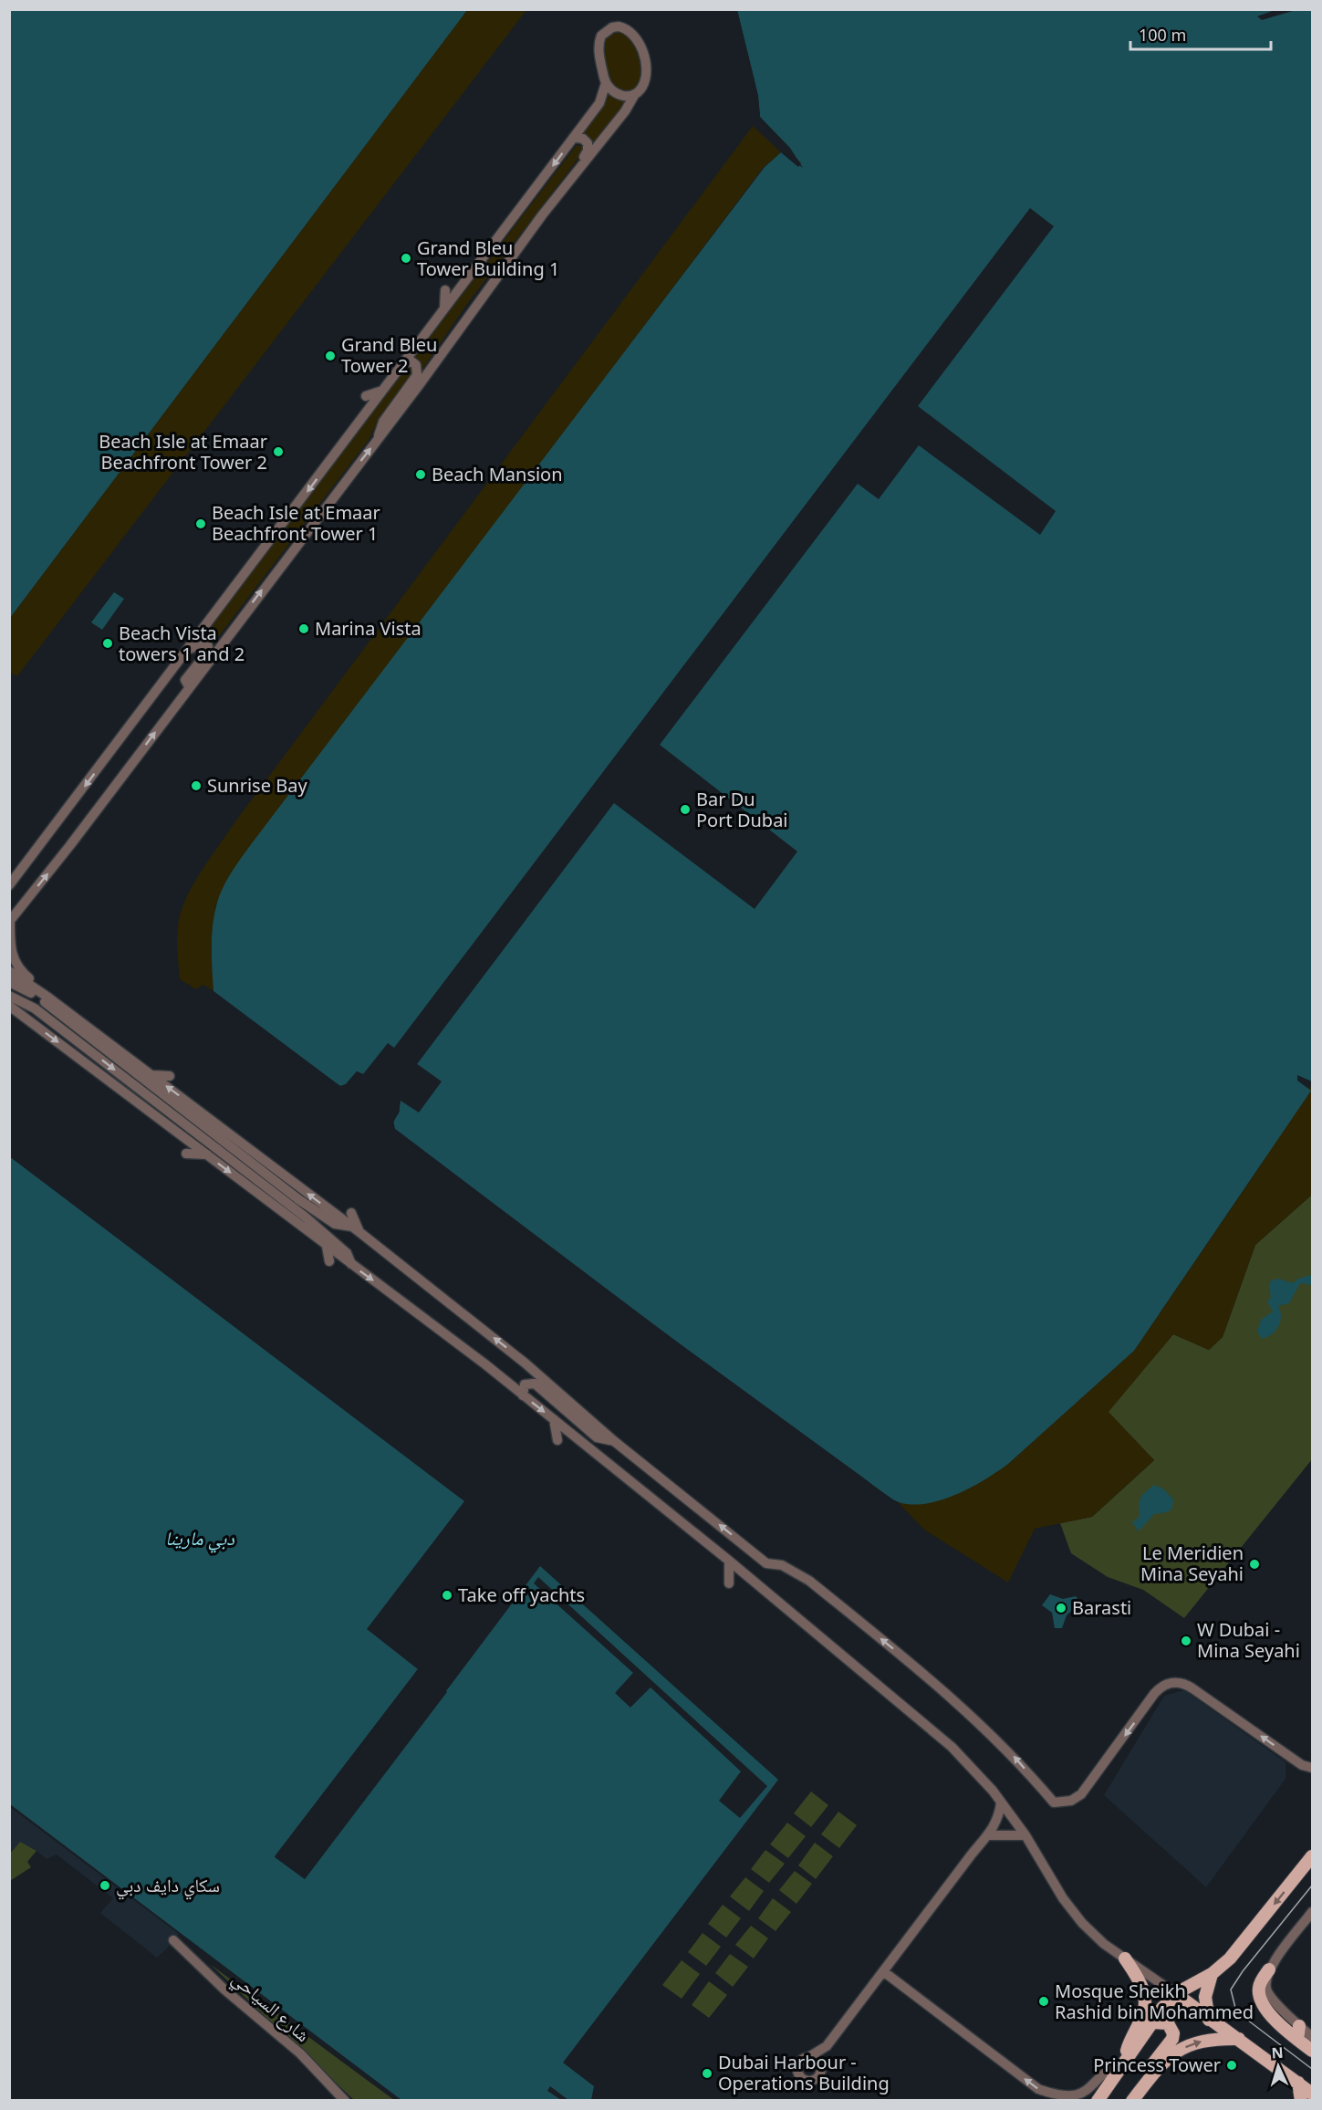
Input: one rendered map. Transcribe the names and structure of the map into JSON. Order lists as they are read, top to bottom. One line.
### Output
{"streets":{"street":["شارع السياحي"]},"water":["دبي مارينا"],"places":["Grand Bleu Tower Building 1","Grand Bleu Tower 2","Beach Isle at Emaar Beachfront Tower 2","Beach Mansion","Beach Isle at Emaar Beachfront Tower 1","Marina Vista","Beach Vista towers 1 and 2","Sunrise Bay","Bar Du Port Dubai","Le Meridien Mina Seyahi","Take off yachts","Barasti","W Dubai - Mina Seyahi","سكاي دايف دبي","Mosque Sheikh Rashid bin Mohammed","Princess Tower","Dubai Harbour - Operations Building"],"scale_bar":"100 m","north":"top"}
